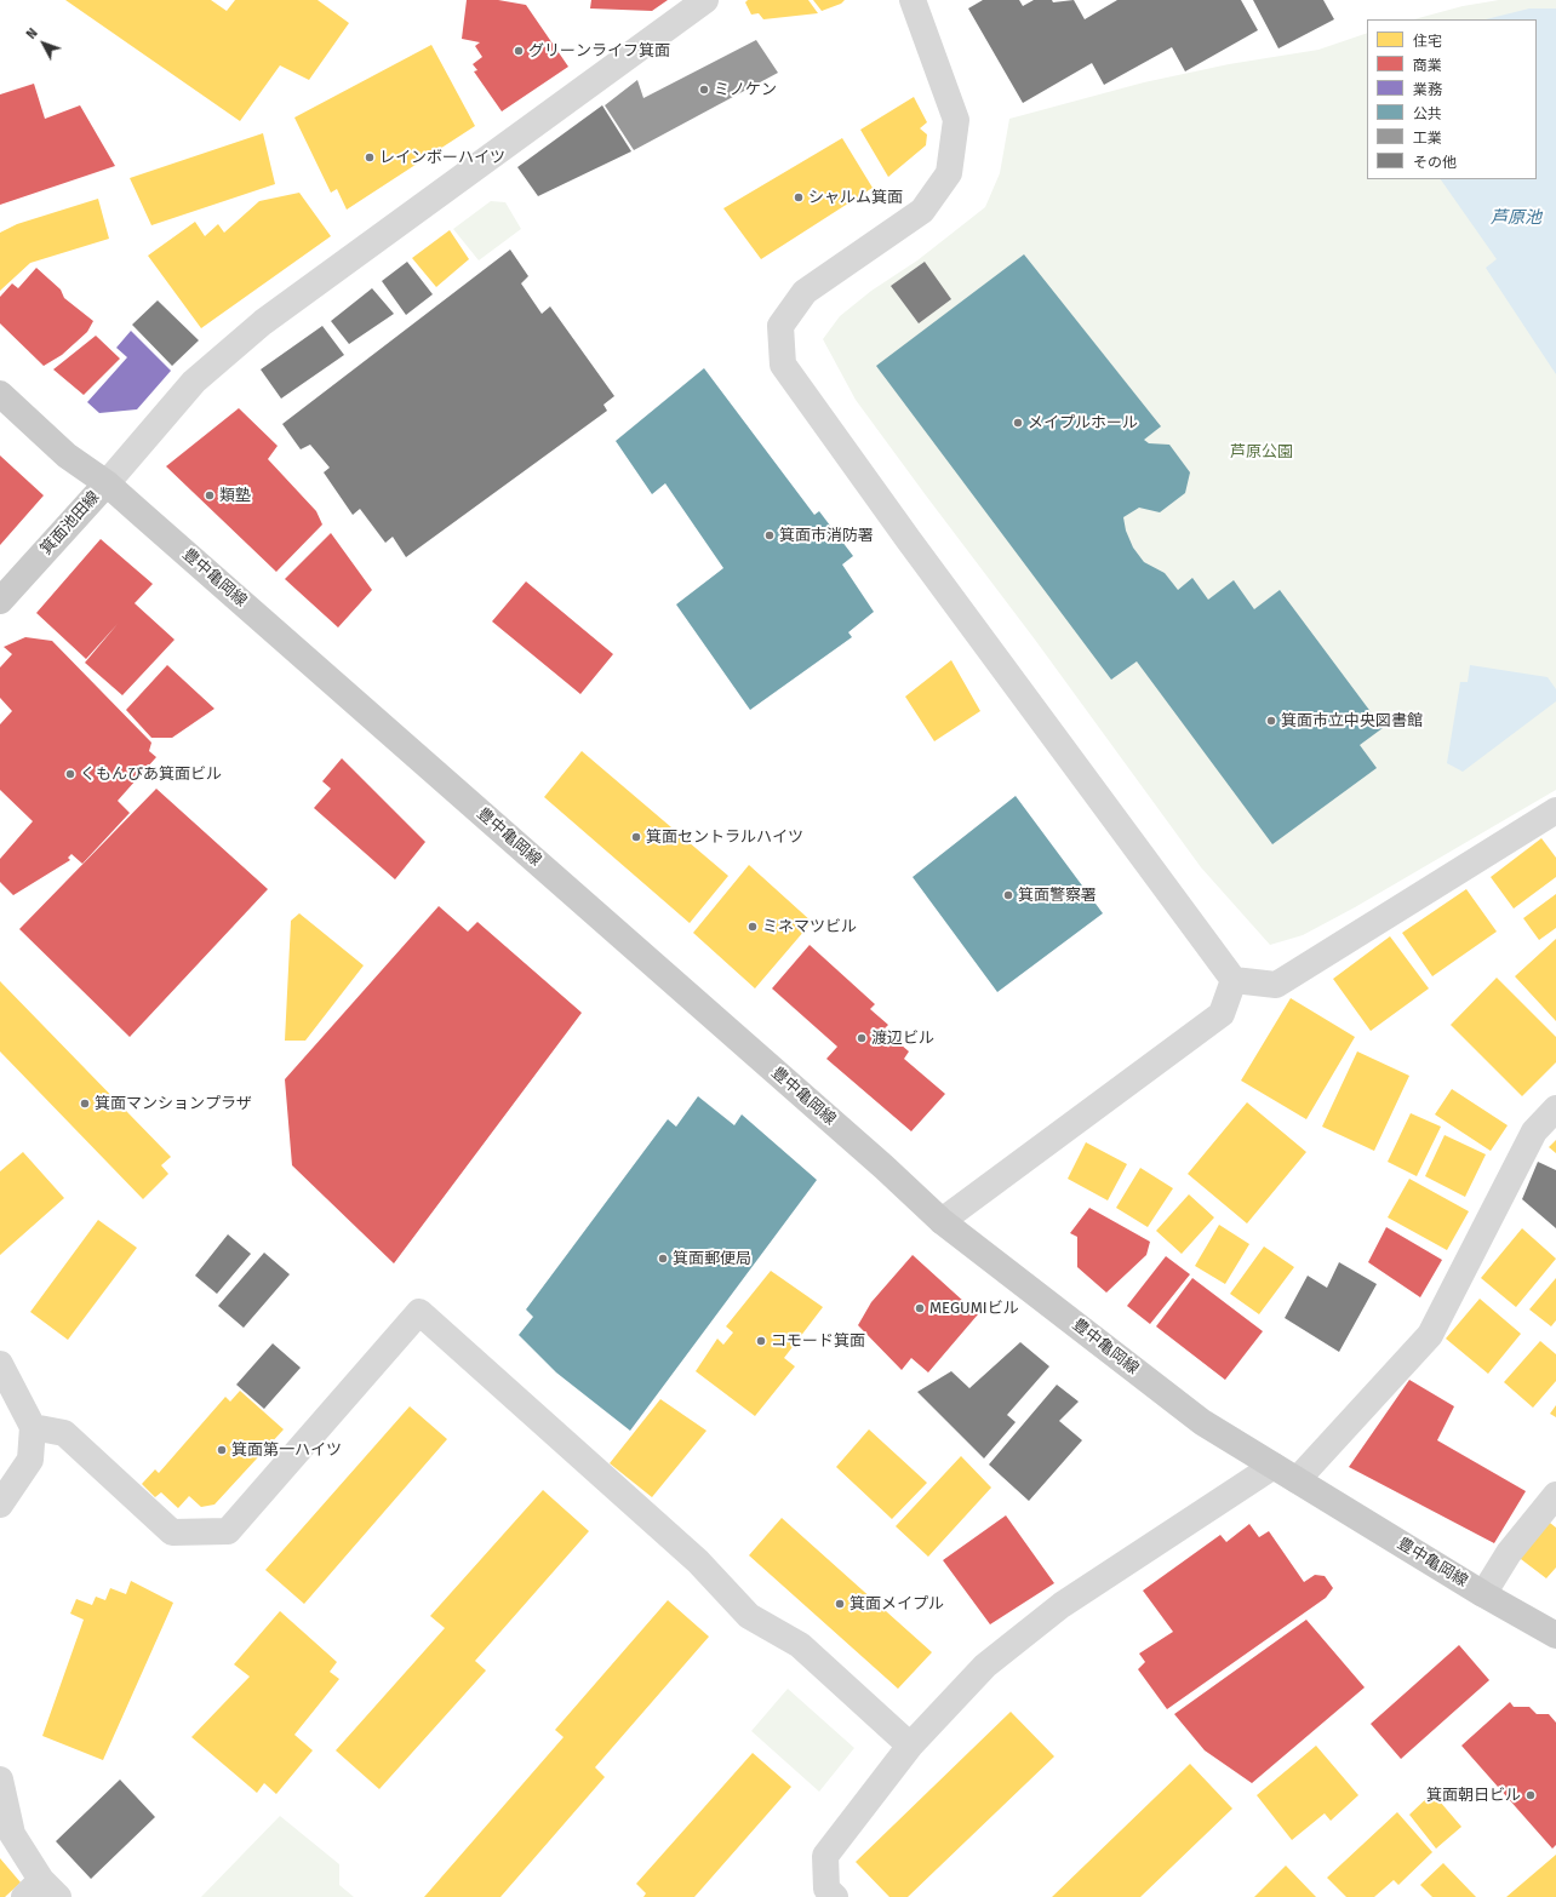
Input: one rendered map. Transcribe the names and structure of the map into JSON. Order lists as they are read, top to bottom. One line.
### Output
{"streets":{"main road":["箕面池田線","豊中亀岡線"]},"crossings":[["箕面池田線","豊中亀岡線"]],"water":["芦原池"],"parks":["芦原公園"],"places":["グリーンライフ箕面","ミノケン","レインボーハイツ","シャルム箕面","メイプルホール","類塾","箕面市消防署","箕面市立中央図書館","くもんぴあ箕面ビル","箕面セントラルハイツ","箕面警察署","ミネマツビル","渡辺ビル","箕面マンションプラザ","箕面郵便局","MEGUMIビル","コモード箕面","箕面第一ハイツ","箕面メイプル","箕面朝日ビル"],"legend":["住宅","商業","業務","公共","工業","その他"],"north":"top left"}
